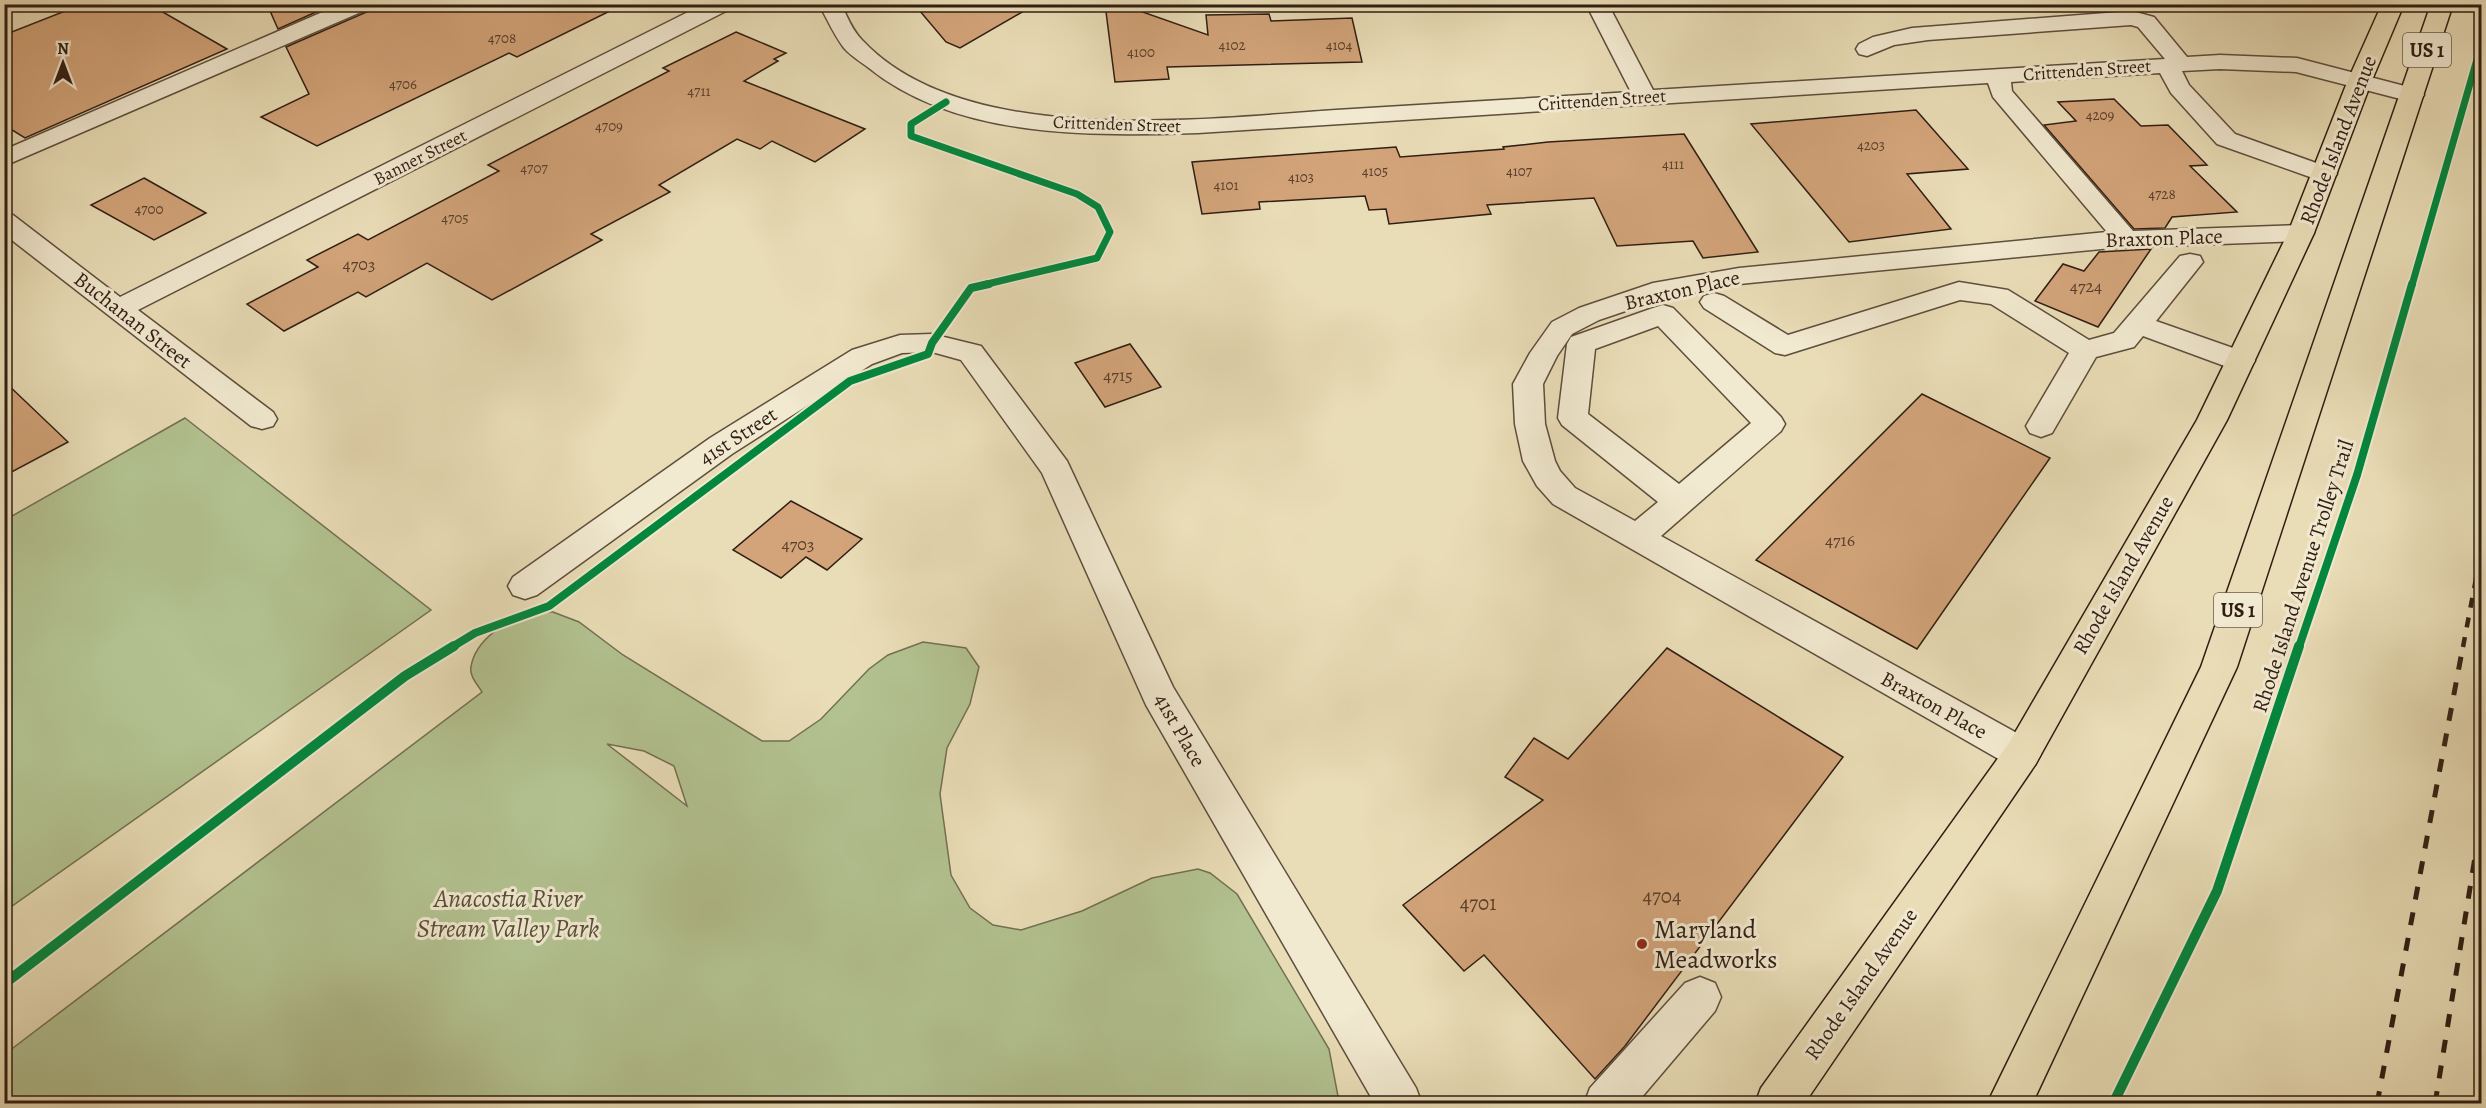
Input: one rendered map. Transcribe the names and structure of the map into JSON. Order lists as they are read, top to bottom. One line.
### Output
{"streets":{"main road":["US 1","Rhode Island Avenue"],"street":["Crittenden Street","Banner Street","Braxton Place","Buchanan Street","41st Street","41st Place"],"cycle path":["Rhode Island Avenue Trolley Trail"]},"crossings":[["US 1","Crittenden Street"],["Crittenden Street","Rhode Island Avenue"],["Rhode Island Avenue","Braxton Place"],["Banner Street","Buchanan Street"],["41st Street","41st Place"]],"parks":["Anacostia River Stream Valley Park"],"places":["Maryland Meadworks"],"house_numbers":["4708","4102","4104","4100","4706","4711","4209","4709","4203","4111","4707","4105","4107","4103","4101","4728","4700","4705","4703","4724","4715","4716","4703","4704","4701"],"north":"top"}
